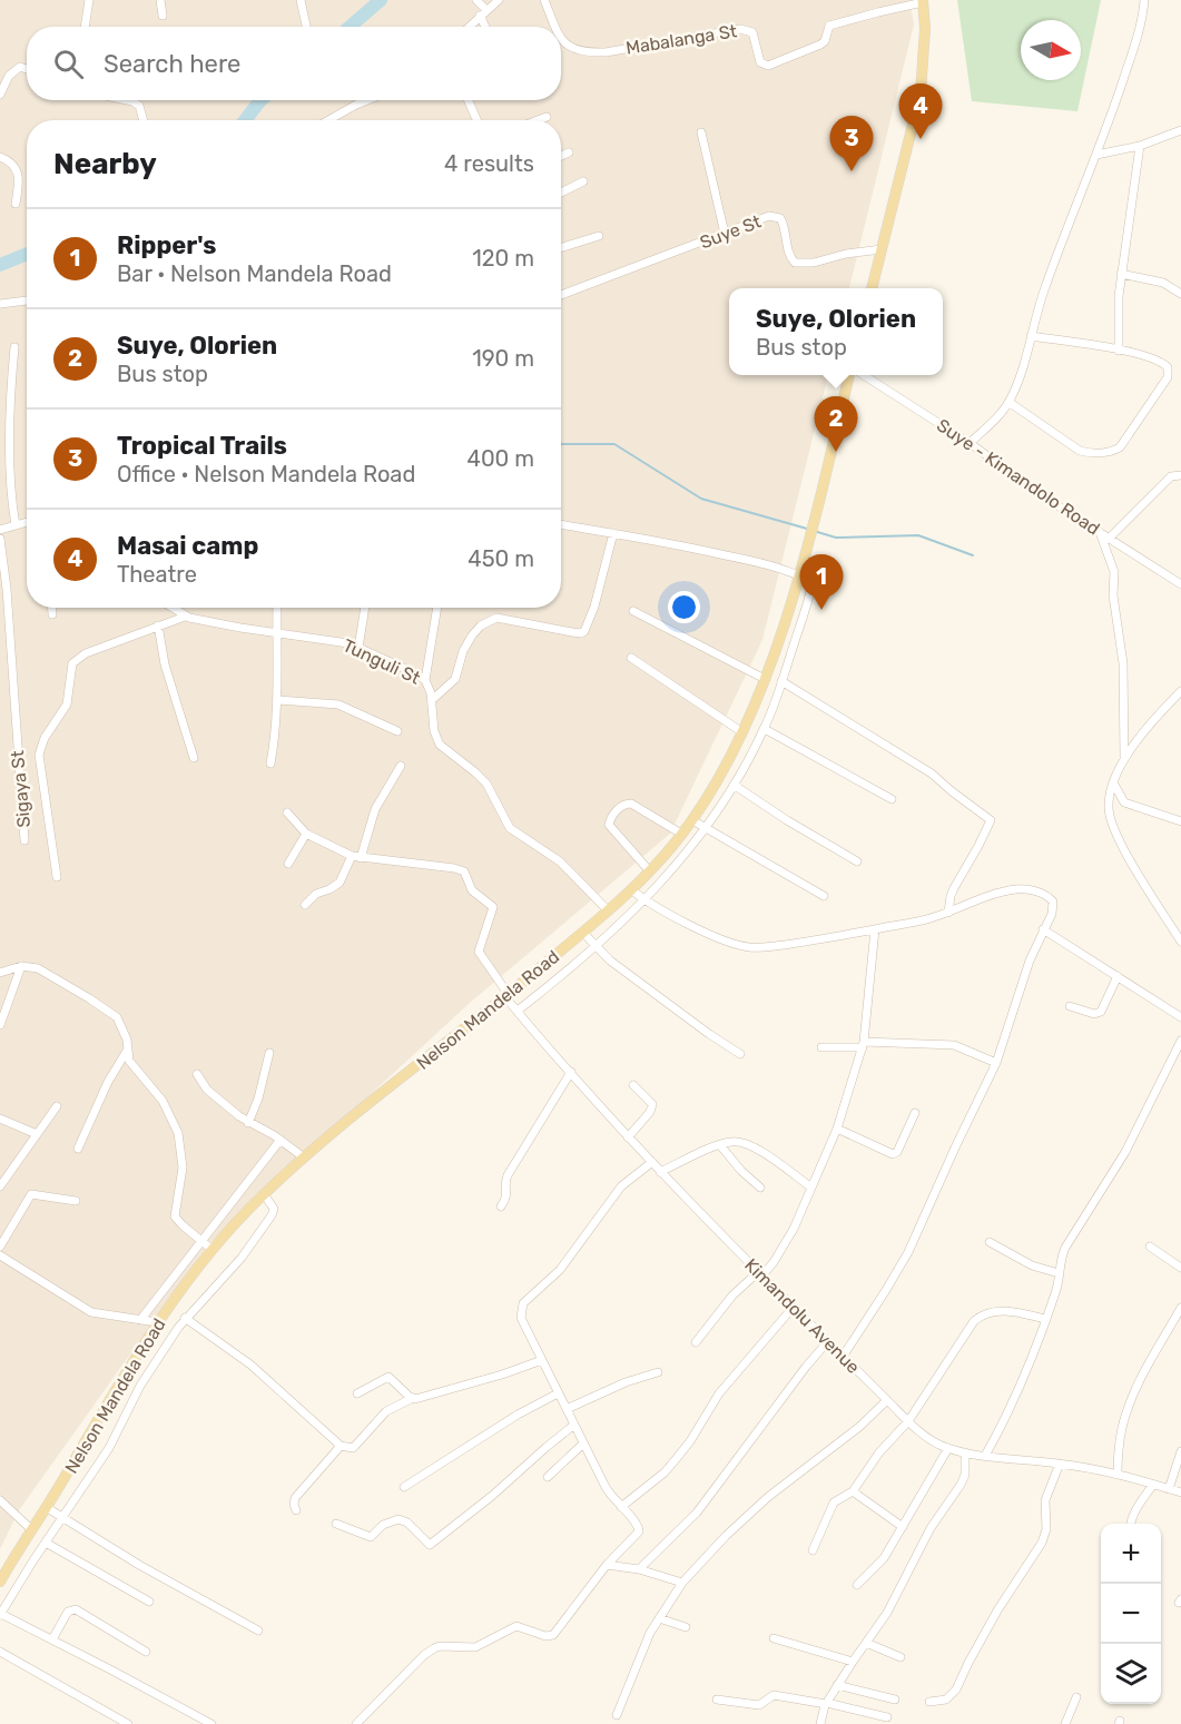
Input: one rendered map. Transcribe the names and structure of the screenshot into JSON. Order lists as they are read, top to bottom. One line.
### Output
{"streets":{"main road":["Nelson Mandela Road"],"street":["Mabalanga St","Suye St","Suye - Kimandolo Road","Tunguli St","Sigaya St","Kimandolu Avenue"]},"crossings":[["Tunguli St","Nelson Mandela Road"],["Nelson Mandela Road","Kimandolu Avenue"]],"north":"right","page":{"search":"Search here","pins":["4","3","2","1"],"heading":["Nearby","4 results"],"list":[{"mark":"1","name":"Ripper's","note":"Bar · Nelson Mandela Road","value":"120 m"},{"mark":"2","name":"Suye, Olorien","note":"Bus stop","value":"190 m"},{"mark":"3","name":"Tropical Trails","note":"Office · Nelson Mandela Road","value":"400 m"},{"mark":"4","name":"Masai camp","note":"Theatre","value":"450 m"}],"popup":["Suye, Olorien","Bus stop"],"map_buttons":["+","−"]}}
